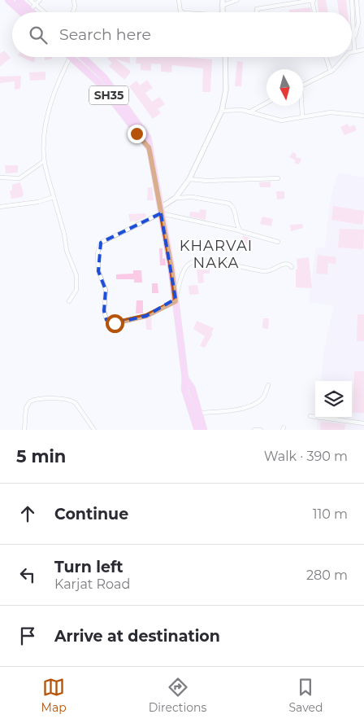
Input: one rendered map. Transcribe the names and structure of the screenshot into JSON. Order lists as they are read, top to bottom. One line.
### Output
{"streets":{"main road":["SH35"]},"districts":["KHARVAI NAKA"],"north":"bottom","page":{"search":"Search here","heading":["5 min","Walk · 390 m"],"list":[["Continue","110 m"],["Turn left","Karjat Road","280 m"],"Arrive at destination"],"nav":["Map","Directions","Saved"]}}
